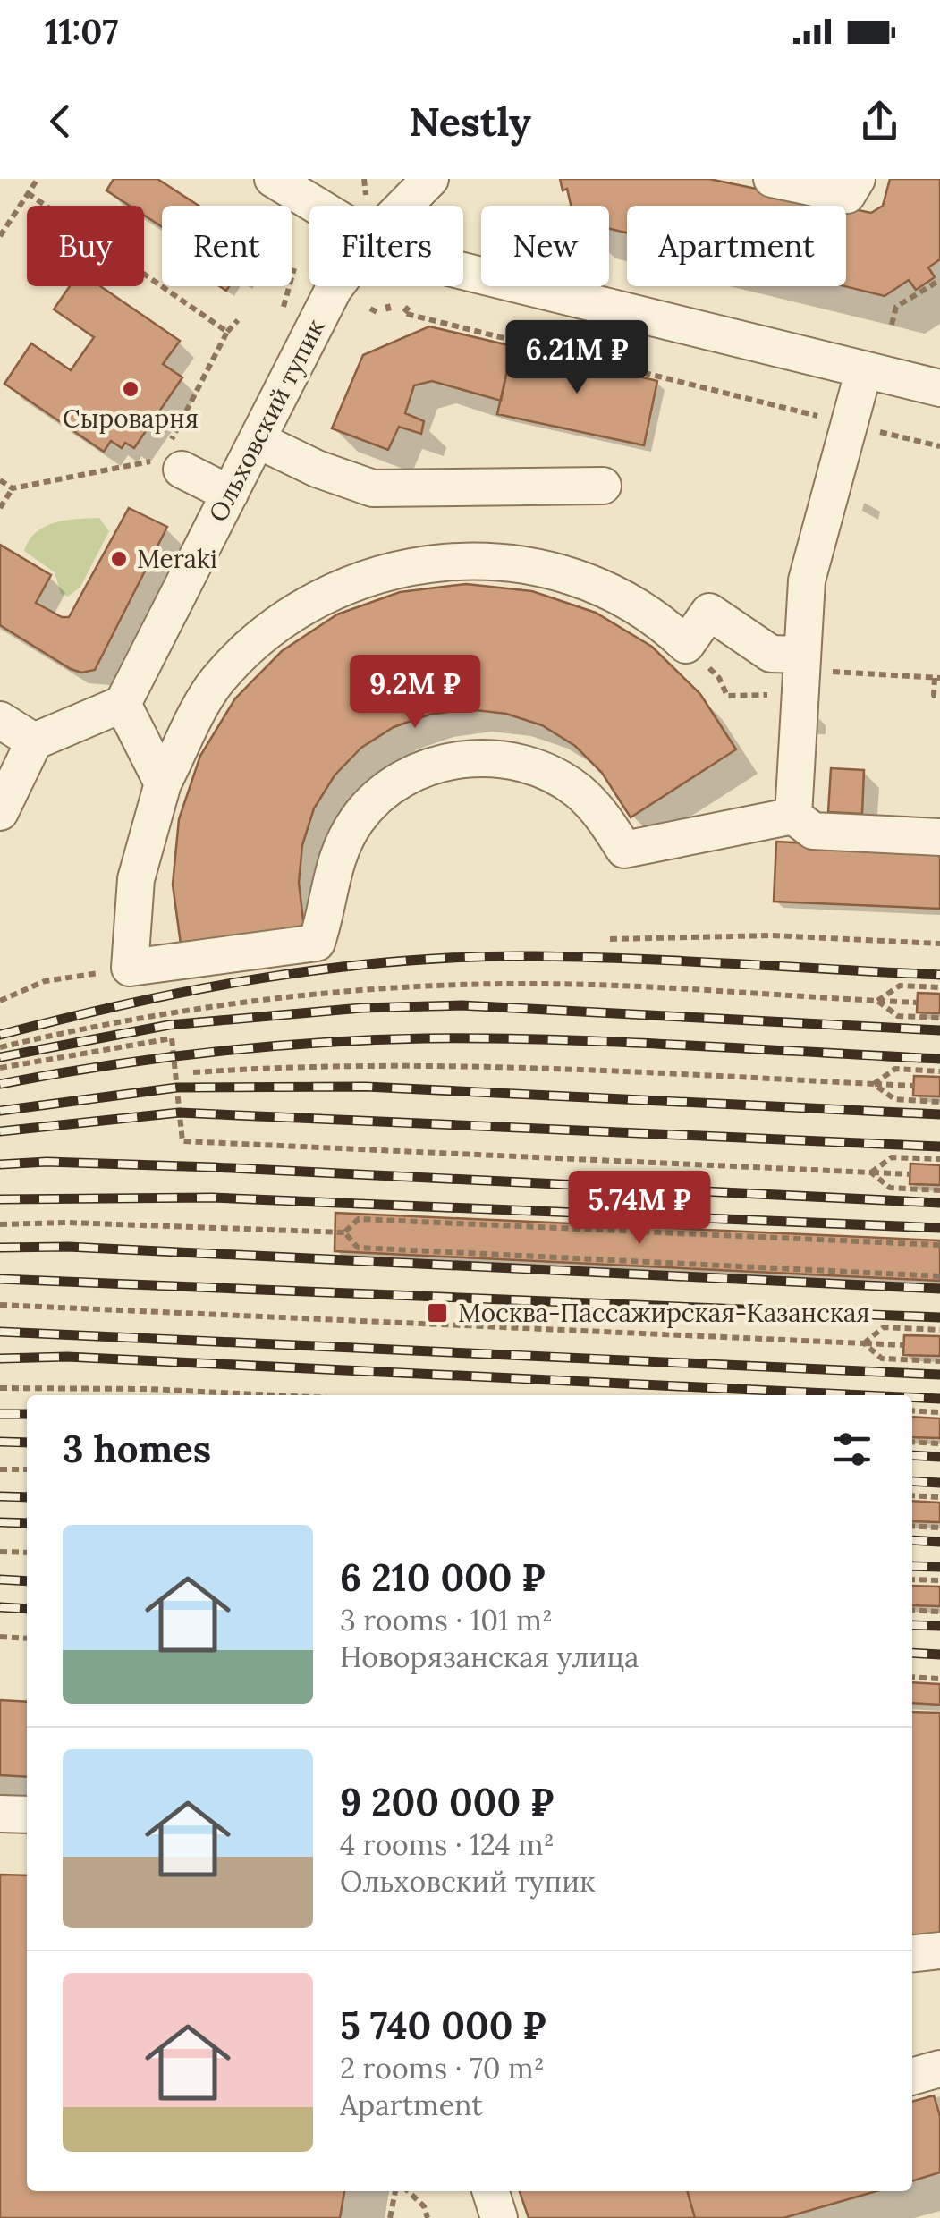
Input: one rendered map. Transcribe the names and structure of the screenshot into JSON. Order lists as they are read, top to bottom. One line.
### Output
{"streets":{"street":["Ольховский тупик"]},"places":{"other":["Сыроварня","Meraki"],"transit":["Москва-Пассажирская-Казанская"]},"page":{"status":"11:07","header":"Nestly","chip":["Buy","Rent","Filters","New","Apartment"],"price":["6.21M ₽","9.2M ₽","5.74M ₽"],"heading":"3 homes","list":[{"name":"6 210 000 ₽","note":"3 rooms · 101 m² · Новорязанская улица"},{"name":"9 200 000 ₽","note":"4 rooms · 124 m² · Ольховский тупик"},{"name":"5 740 000 ₽","note":"2 rooms · 70 m² · Apartment"}]}}
